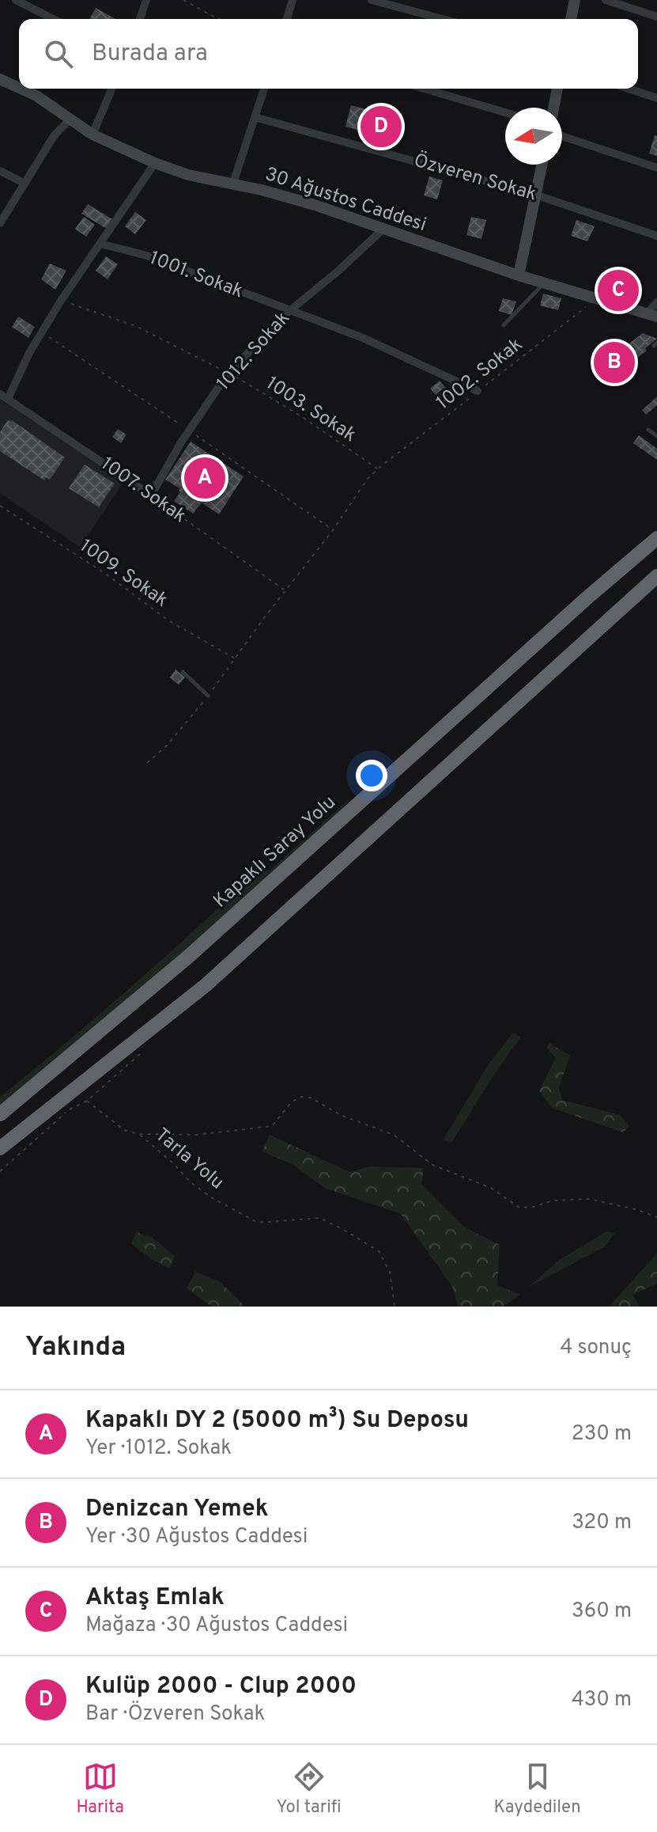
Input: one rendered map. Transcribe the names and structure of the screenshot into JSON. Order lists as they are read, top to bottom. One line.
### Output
{"streets":{"highway":["Kapaklı Saray Yolu"],"street":["Özveren Sokak","30 Ağustos Caddesi","1001. Sokak","1012. Sokak","1007. Sokak"],"path":["1002. Sokak","1003. Sokak","1009. Sokak","Tarla Yolu"]},"crossings":[["30 Ağustos Caddesi","1012. Sokak"],["30 Ağustos Caddesi","1002. Sokak"],["1001. Sokak","1012. Sokak"],["1001. Sokak","1002. Sokak"],["1012. Sokak","1003. Sokak"],["1012. Sokak","1007. Sokak"],["1002. Sokak","1003. Sokak"],["1002. Sokak","1007. Sokak"],["1002. Sokak","1009. Sokak"]],"north":"left","page":{"search":"Burada ara","pins":["D","C","B","A"],"heading":["Yakında","4 sonuç"],"list":[{"mark":"A","name":"Kapaklı DY 2 (5000 m³) Su Deposu","note":"Yer · 1012. Sokak","value":"230 m"},{"mark":"B","name":"Denizcan Yemek","note":"Yer · 30 Ağustos Caddesi","value":"320 m"},{"mark":"C","name":"Aktaş Emlak","note":"Mağaza · 30 Ağustos Caddesi","value":"360 m"},{"mark":"D","name":"Kulüp 2000 - Clup 2000","note":"Bar · Özveren Sokak","value":"430 m"}],"nav":["Harita","Yol tarifi","Kaydedilen"]}}
